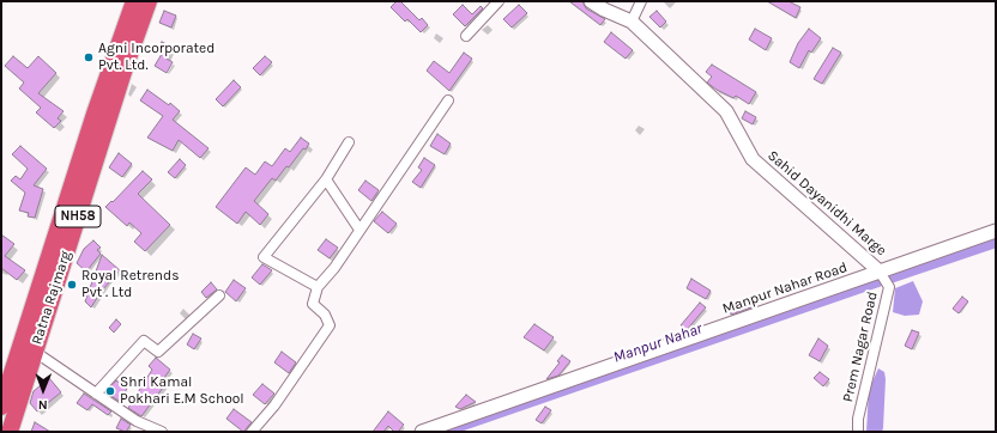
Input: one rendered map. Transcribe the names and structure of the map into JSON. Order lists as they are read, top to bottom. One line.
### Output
{"streets":{"highway":["NH58","Ratna Rajmarg"],"street":["Sahid Dayanidhi Marge","Manpur Nahar Road","Prem Nagar Road"]},"crossings":[["Sahid Dayanidhi Marge","Manpur Nahar Road"],["Sahid Dayanidhi Marge","Prem Nagar Road"],["Manpur Nahar Road","Prem Nagar Road"]],"water":["Manpur Nahar"],"places":["Agni Incorporated Pvt. Ltd.","Royal Retrends Pvt . Ltd","Shri Kamal Pokhari E.M School"],"north":"bottom"}
